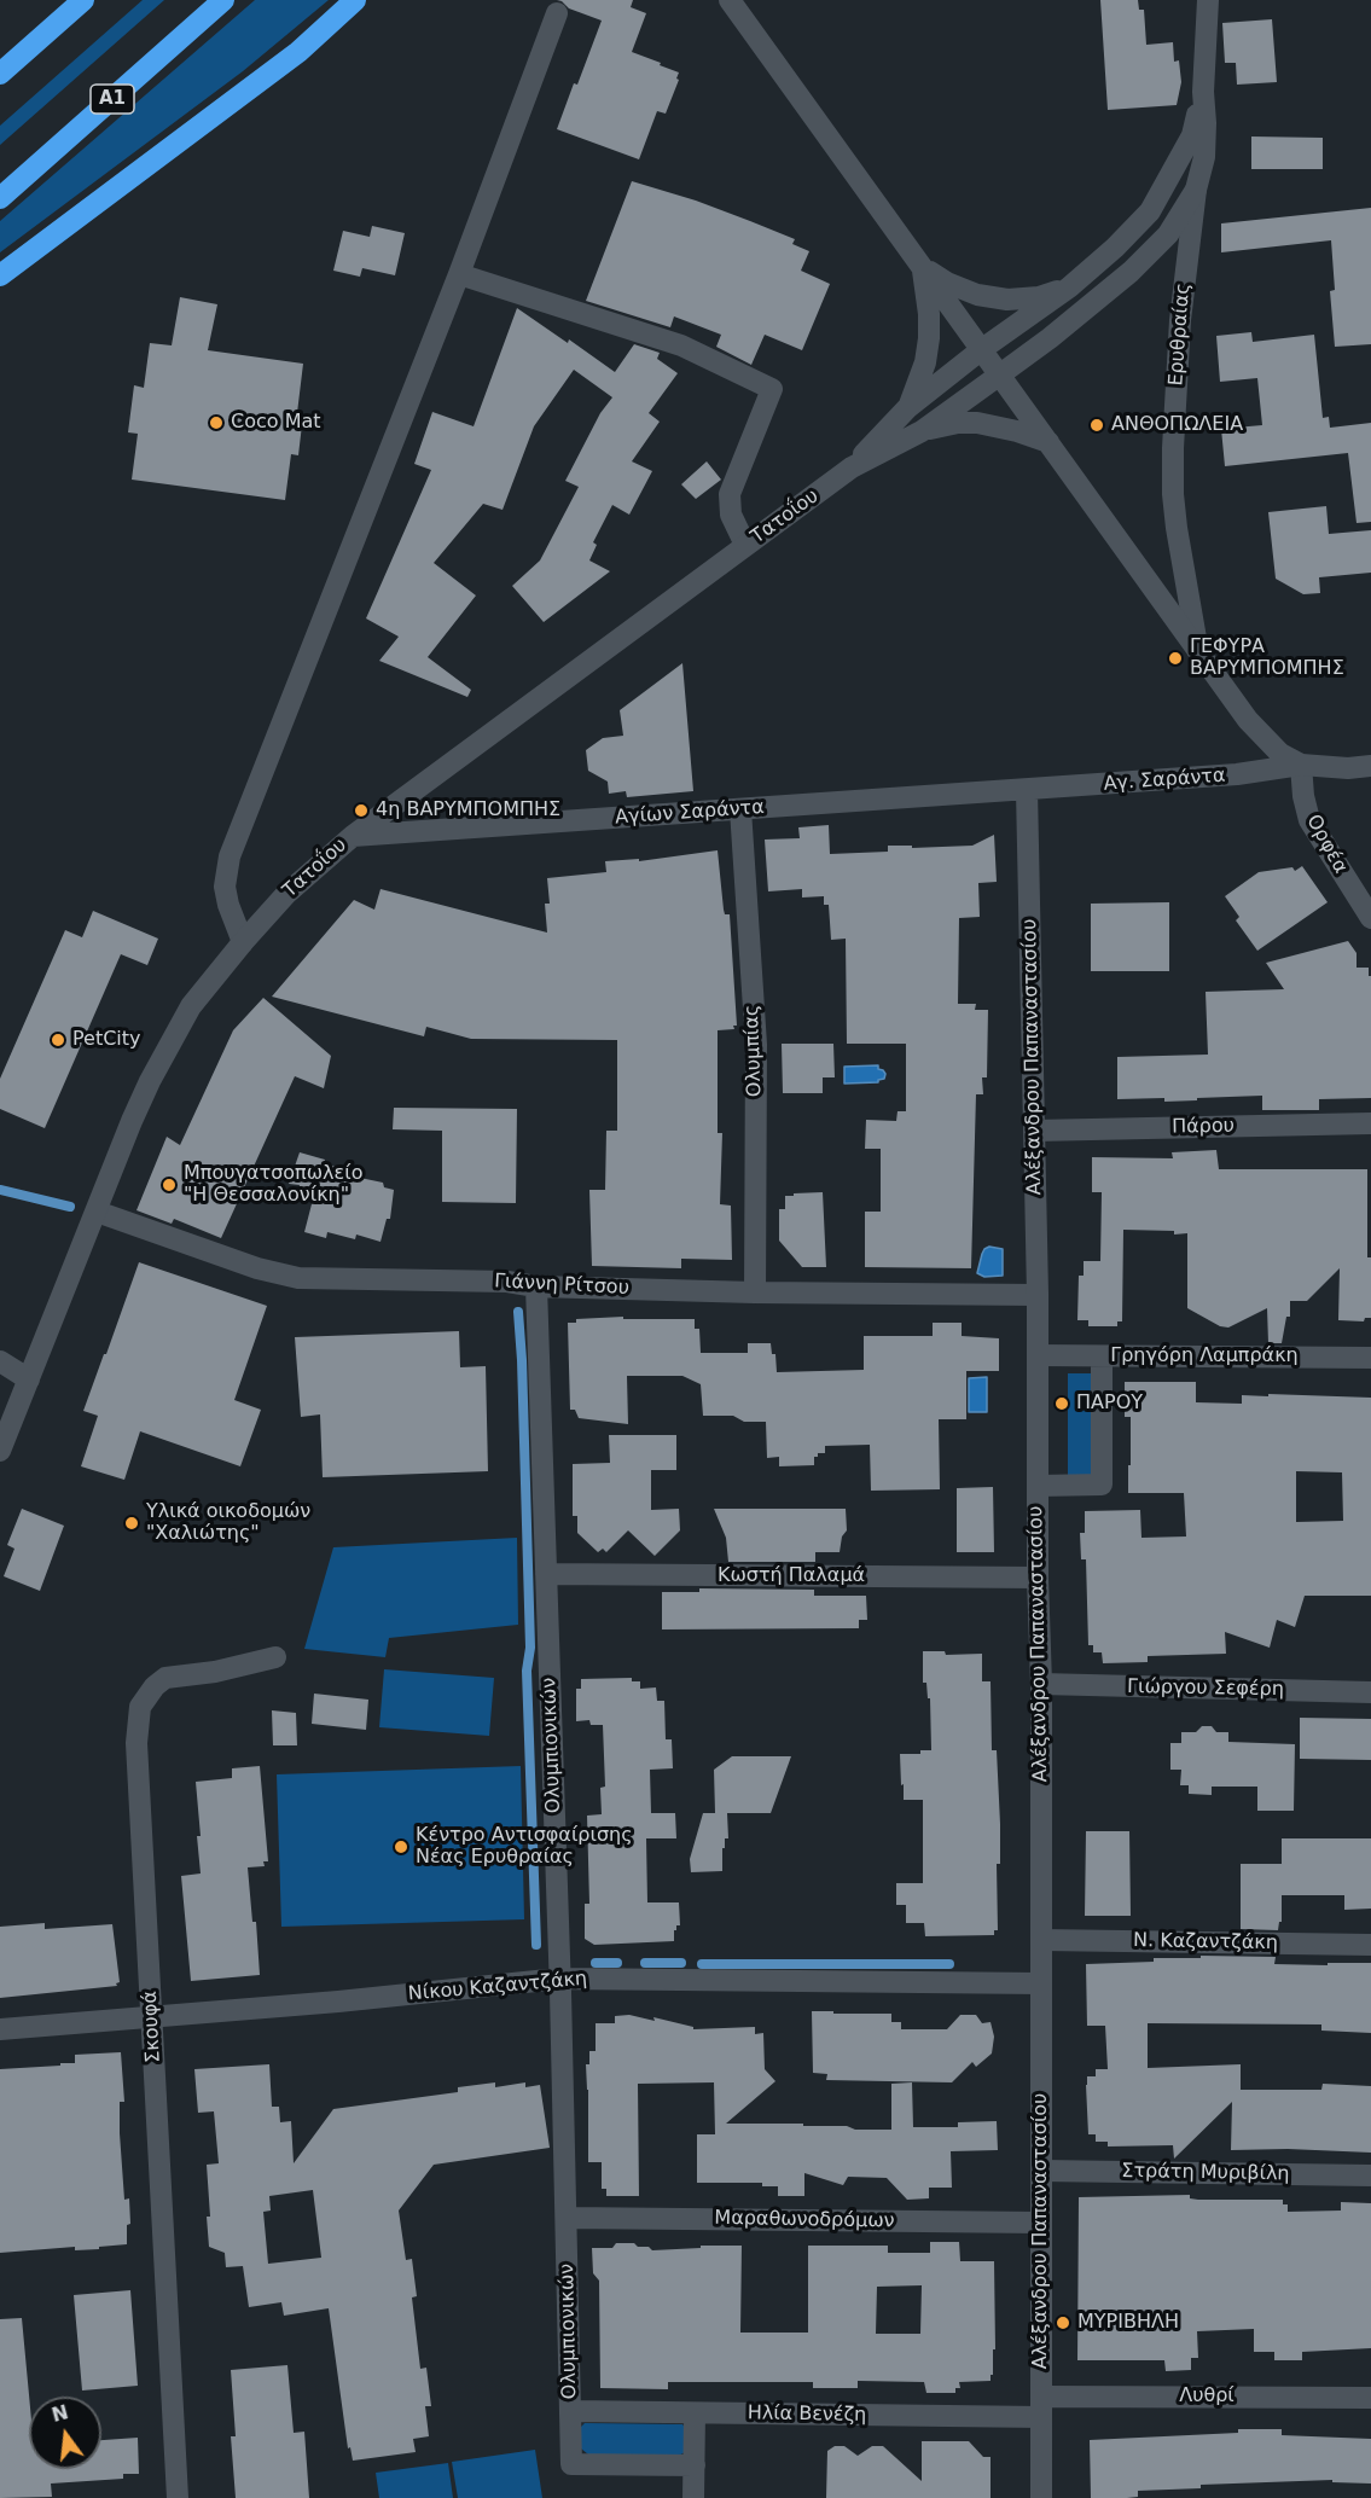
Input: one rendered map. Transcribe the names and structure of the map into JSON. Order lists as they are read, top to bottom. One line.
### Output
{"streets":{"highway":["Α1"],"street":["Ερυθραίας","Τατοΐου","Αγ. Σαράντα","Αγίων Σαράντα","Ορφέα","Ολυμπίας","Αλέξανδρου Παπαναστασίου","Πάρου","Γιάννη Ρίτσου","Γρηγόρη Λαμπράκη","Κωστή Παλαμά","Γιώργου Σεφέρη","Ολυμπιονικών","Ν. Καζαντζάκη","Νίκου Καζαντζάκη","Σκουφά","Στράτη Μυριβίλη","Μαραθωνοδρόμων","Λυθρί","Ηλία Βενέζη"]},"crossings":[["Ερυθραίας","Τατοΐου"],["Ερυθραίας","Αγ. Σαράντα"],["Ερυθραίας","Ορφέα"],["Τατοΐου","Αγίων Σαράντα"],["Τατοΐου","Γιάννη Ρίτσου"],["Αγ. Σαράντα","Αγίων Σαράντα"],["Αγ. Σαράντα","Ορφέα"],["Αγ. Σαράντα","Αλέξανδρου Παπαναστασίου"],["Αγίων Σαράντα","Ολυμπίας"],["Αγίων Σαράντα","Αλέξανδρου Παπαναστασίου"],["Ολυμπίας","Γιάννη Ρίτσου"],["Αλέξανδρου Παπαναστασίου","Πάρου"],["Αλέξανδρου Παπαναστασίου","Γιάννη Ρίτσου"],["Αλέξανδρου Παπαναστασίου","Γρηγόρη Λαμπράκη"],["Αλέξανδρου Παπαναστασίου","Κωστή Παλαμά"],["Αλέξανδρου Παπαναστασίου","Γιώργου Σεφέρη"],["Αλέξανδρου Παπαναστασίου","Ν. Καζαντζάκη"],["Αλέξανδρου Παπαναστασίου","Νίκου Καζαντζάκη"],["Αλέξανδρου Παπαναστασίου","Στράτη Μυριβίλη"],["Αλέξανδρου Παπαναστασίου","Μαραθωνοδρόμων"],["Αλέξανδρου Παπαναστασίου","Λυθρί"],["Αλέξανδρου Παπαναστασίου","Ηλία Βενέζη"],["Γιάννη Ρίτσου","Ολυμπιονικών"],["Κωστή Παλαμά","Ολυμπιονικών"],["Ολυμπιονικών","Νίκου Καζαντζάκη"],["Ολυμπιονικών","Μαραθωνοδρόμων"],["Ολυμπιονικών","Ηλία Βενέζη"],["Νίκου Καζαντζάκη","Σκουφά"],["Λυθρί","Ηλία Βενέζη"]],"places":["Coco Mat","ΑΝΘΟΠΩΛΕΙΑ","ΓΕΦΥΡΑ ΒΑΡΥΜΠΟΜΠΗΣ","4η ΒΑΡΥΜΠΟΜΠΗΣ","PetCity","Μπουγατσοπωλείο \"Η Θεσσαλονίκη\"","ΠΑΡΟΥ","Υλικά οικοδομών \"Χαλιώτης\"","Κέντρο Αντισφαίρισης Νέας Ερυθραίας","ΜΥΡΙΒΗΛΗ"],"north":"top"}
